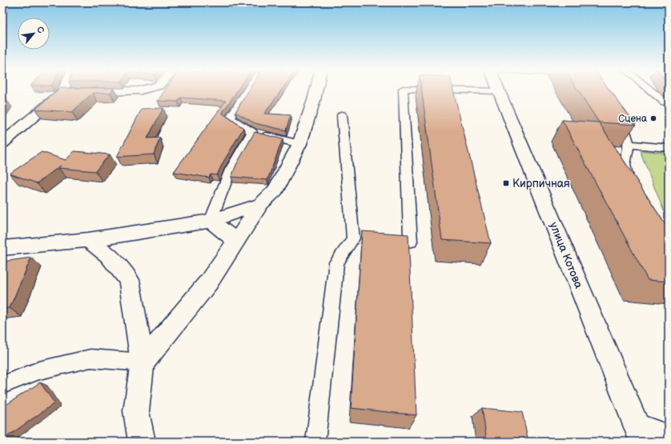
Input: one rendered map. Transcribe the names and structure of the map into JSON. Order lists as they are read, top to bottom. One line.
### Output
{"streets":{"street":["улица Котова"]},"places":{"other":["Сцена"],"transit":["Кирпичная"]},"north":"top right"}
